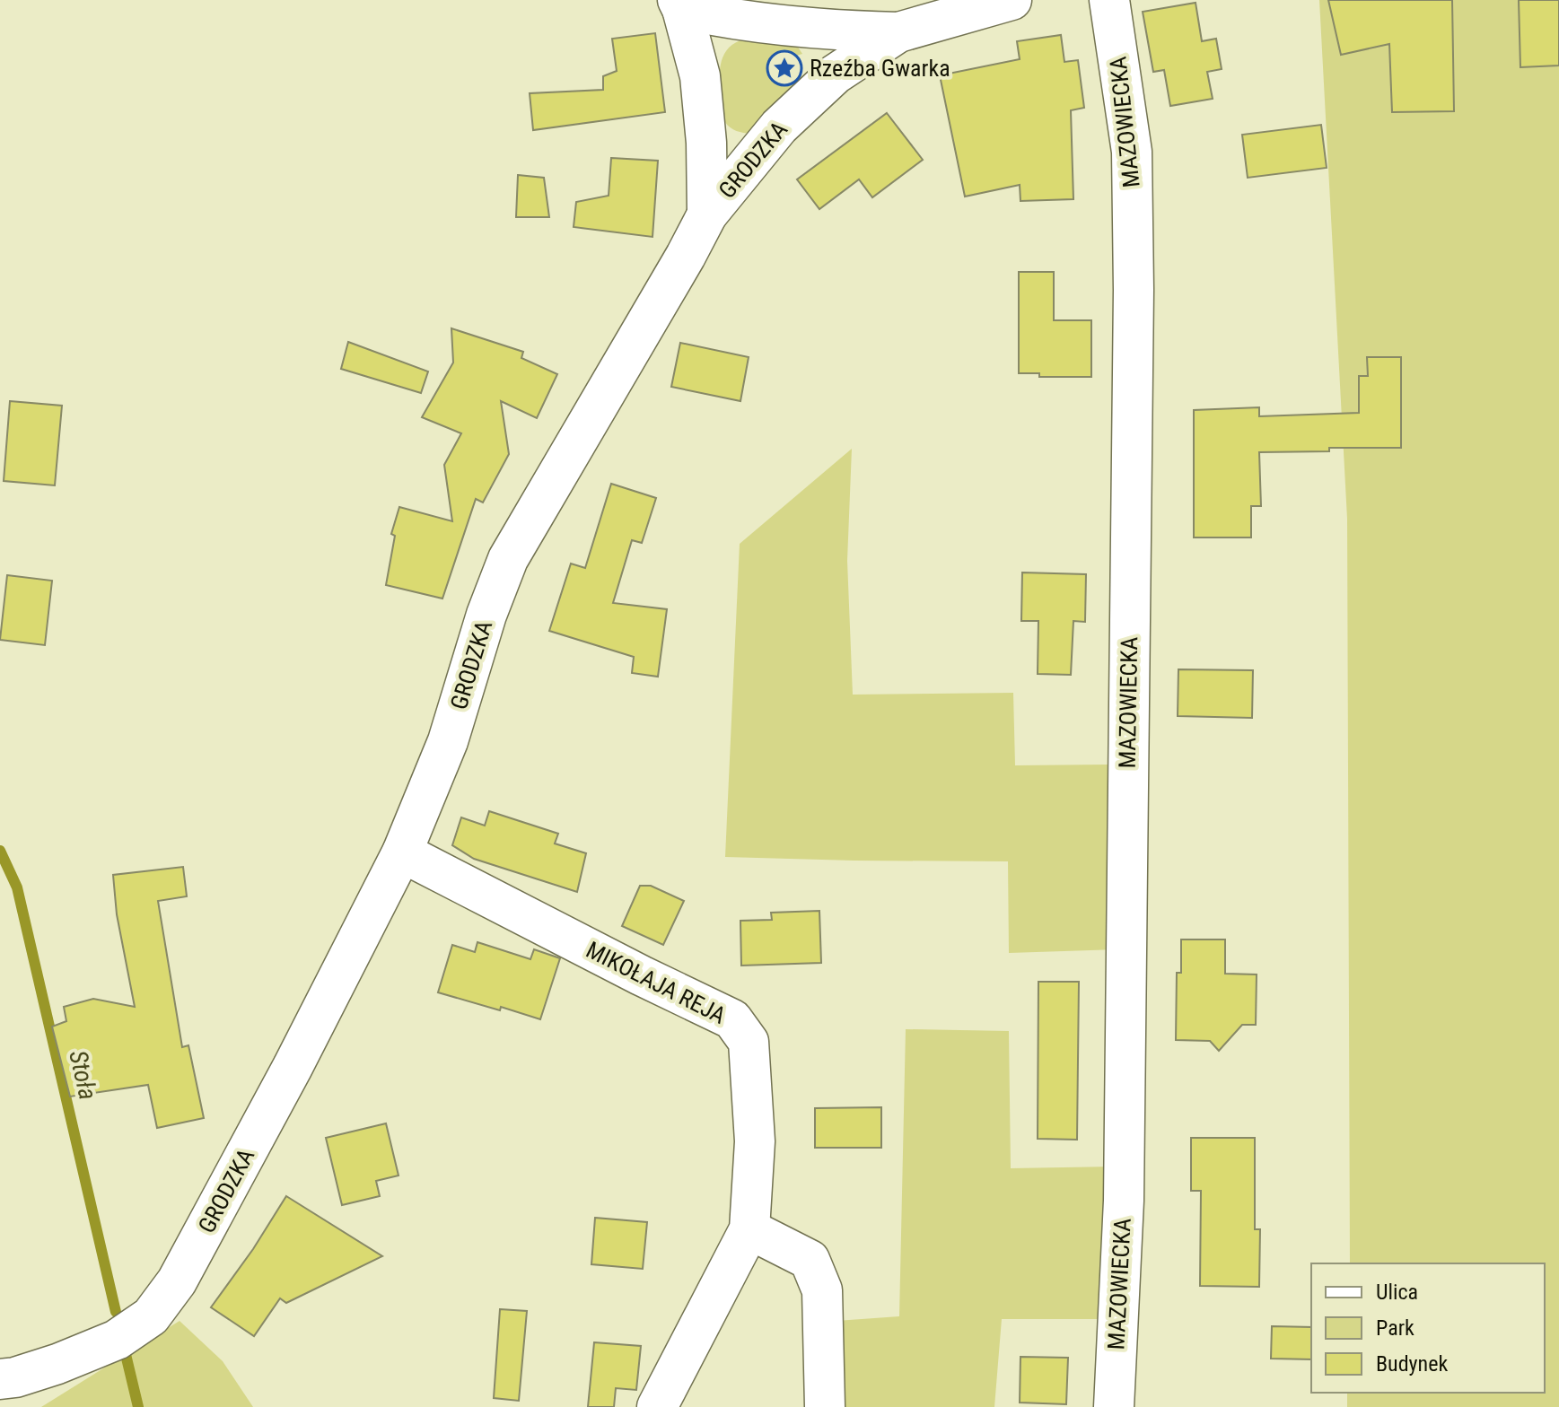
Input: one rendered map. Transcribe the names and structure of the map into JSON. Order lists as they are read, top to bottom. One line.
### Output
{"streets":{"street":["MAZOWIECKA","GRODZKA","MIKOŁAJA REJA"]},"crossings":[["GRODZKA","MIKOŁAJA REJA"]],"water":["Stoła"],"places":{"place":["Rzeźba Gwarka"]},"legend":["Ulica","Park","Budynek"]}
